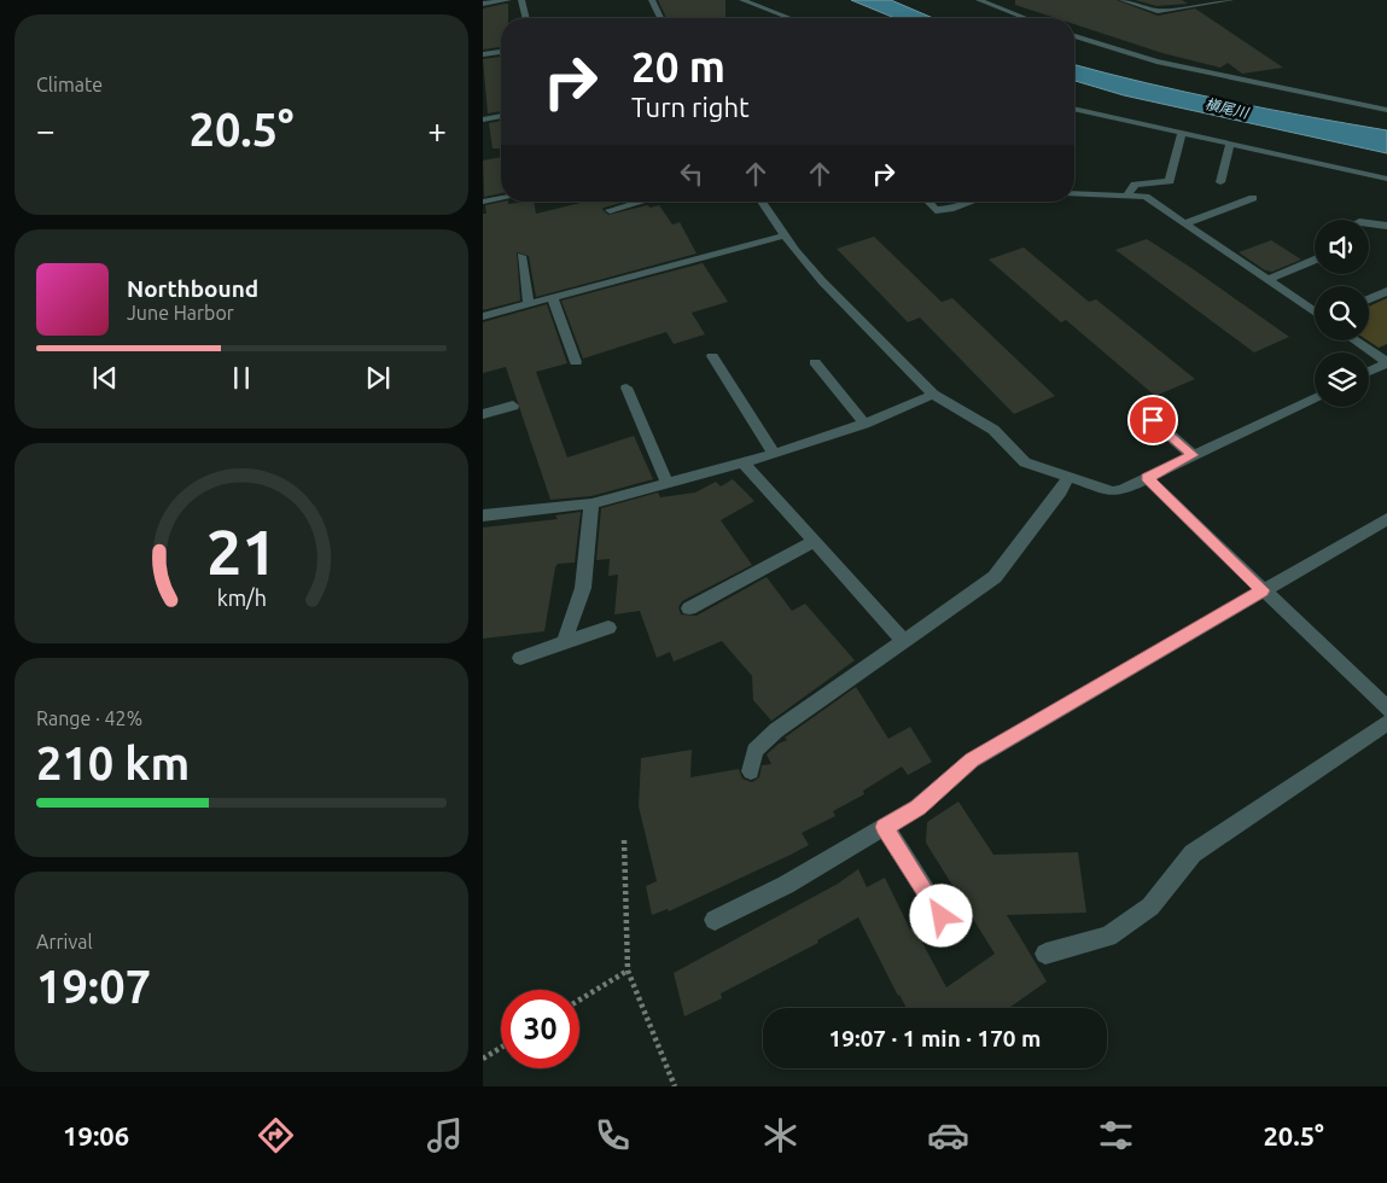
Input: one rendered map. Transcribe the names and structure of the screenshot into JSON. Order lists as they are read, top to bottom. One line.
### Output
{"water":["槇尾川"],"page":{"tile":["Climate",["Range · 42%","210 km"],["Arrival","19:07"]],"turn":["20 m","Turn right"],"heat":["−","20.5°","+"],"song":["Northbound","June Harbor"],"limit":"30","trip":"19:07 · 1 min · 170 m","tabs":["19:06","20.5°"],"gauge":["21","km/h"]}}
